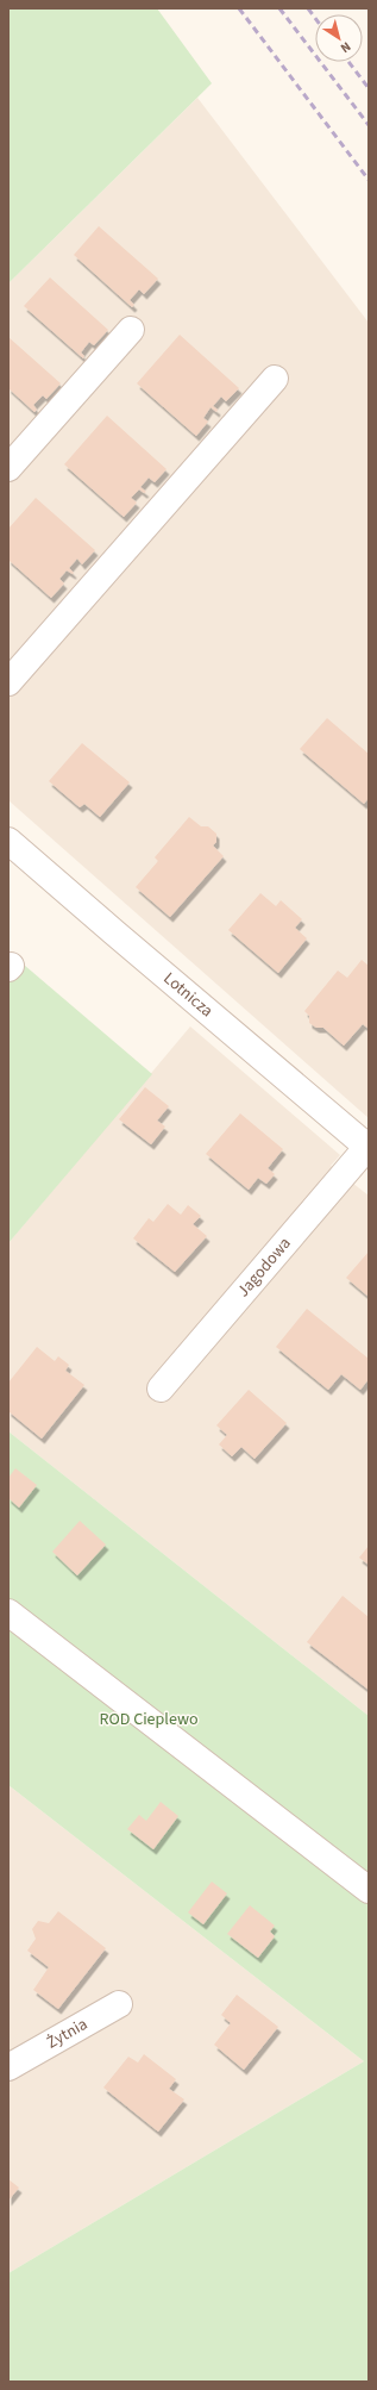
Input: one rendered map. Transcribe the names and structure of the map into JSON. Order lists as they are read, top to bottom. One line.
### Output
{"streets":{"street":["Lotnicza","Jagodowa","Żytnia"]},"crossings":[["Lotnicza","Jagodowa"]],"parks":["ROD Cieplewo"],"north":"bottom right"}
